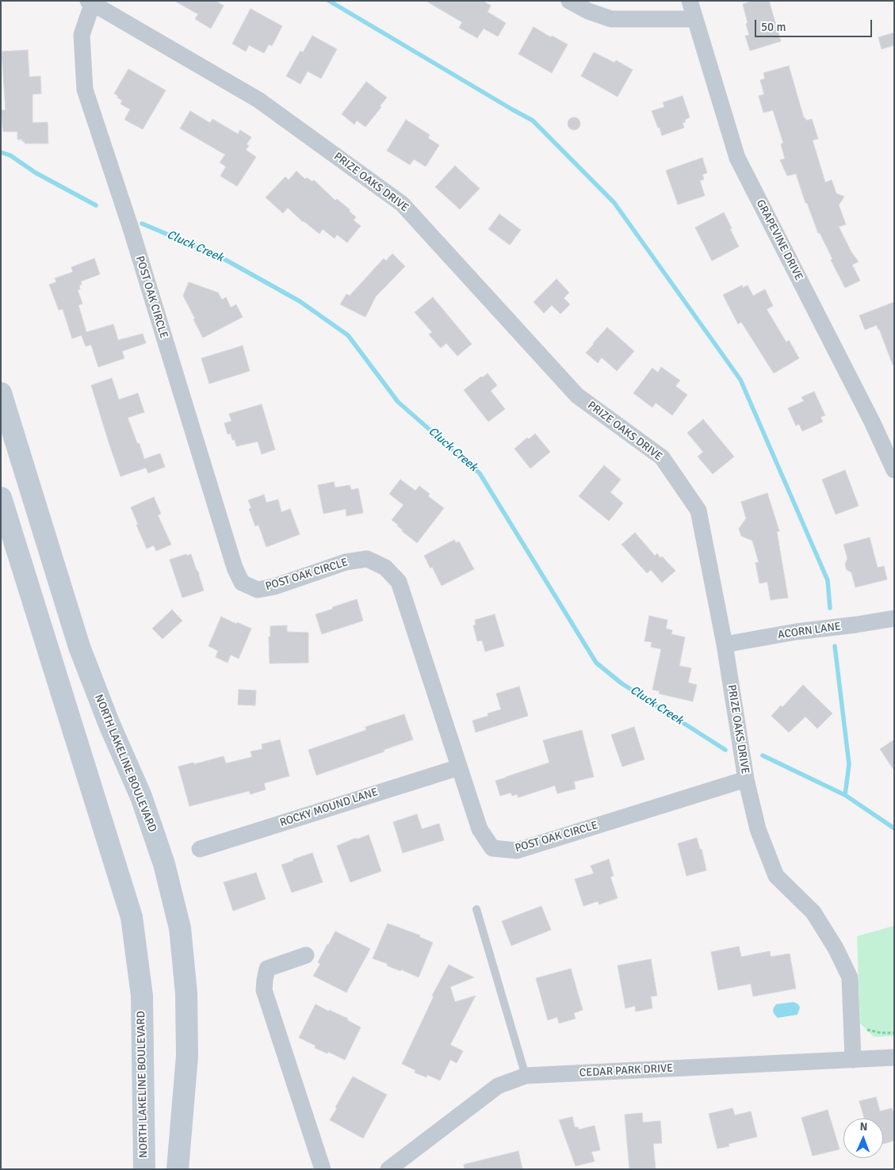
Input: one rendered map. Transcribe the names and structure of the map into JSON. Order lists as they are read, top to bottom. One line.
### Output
{"streets":{"main road":["NORTH LAKELINE BOULEVARD"],"street":["PRIZE OAKS DRIVE","GRAPEVINE DRIVE","POST OAK CIRCLE","ACORN LANE","ROCKY MOUND LANE","CEDAR PARK DRIVE"]},"crossings":[["PRIZE OAKS DRIVE","POST OAK CIRCLE"],["PRIZE OAKS DRIVE","ACORN LANE"],["PRIZE OAKS DRIVE","CEDAR PARK DRIVE"],["POST OAK CIRCLE","ROCKY MOUND LANE"]],"water":["Cluck Creek"],"scale_bar":"50 m","north":"top"}
